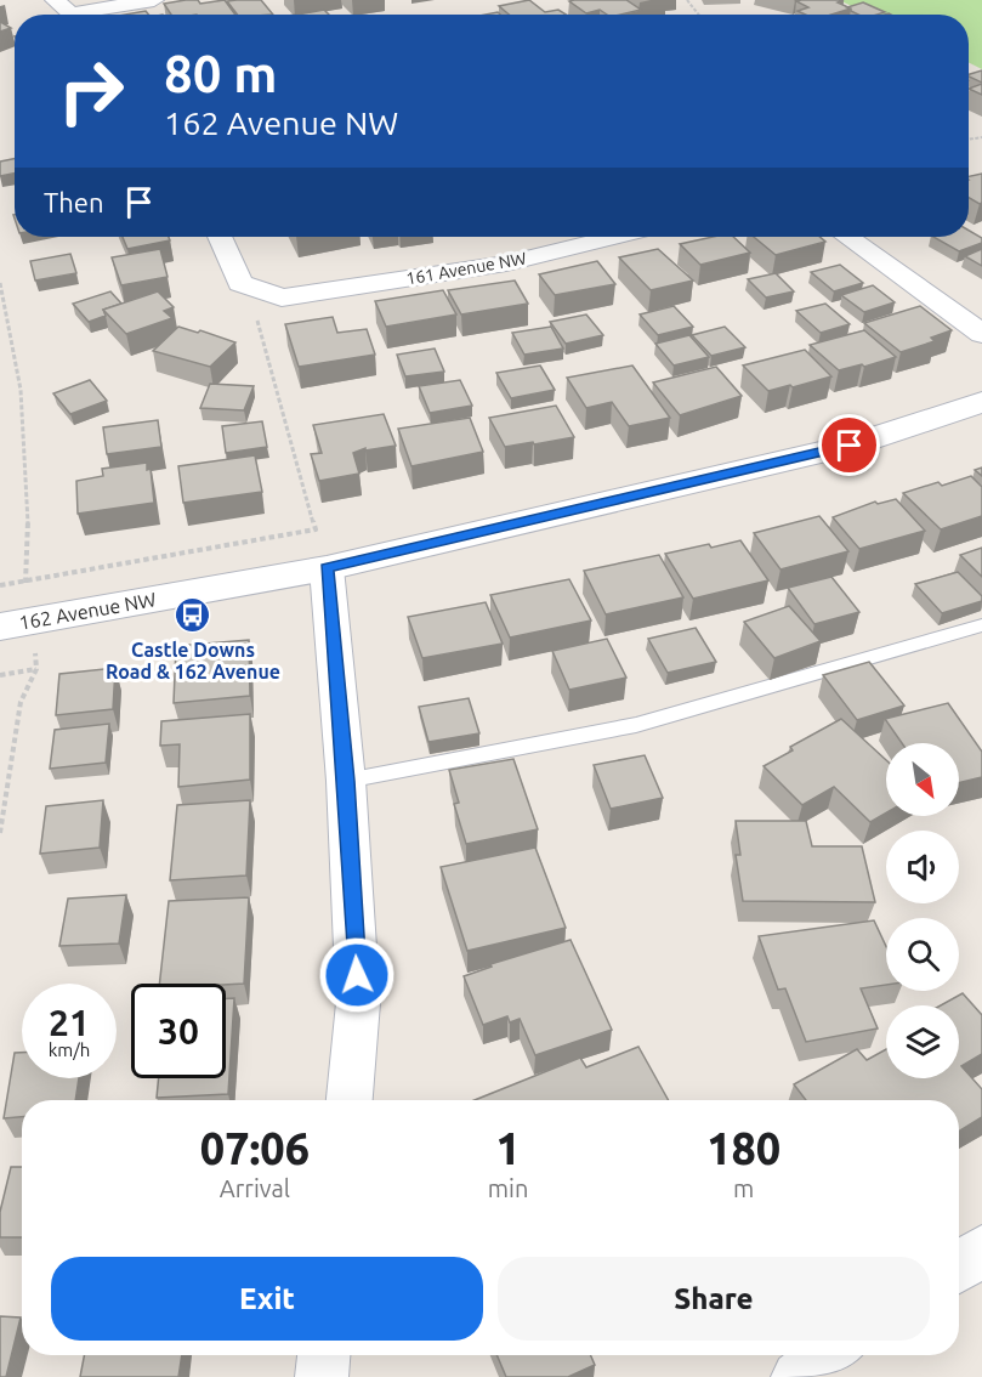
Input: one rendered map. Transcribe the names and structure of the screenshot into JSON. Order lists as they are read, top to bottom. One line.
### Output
{"streets":{"street":["161 Avenue NW","162 Avenue NW"]},"places":{"bus stop":["Castle Downs Road & 162 Avenue"]},"north":"bottom right","page":{"turn":["80 m","162 Avenue NW"],"then":"Then","speed":"21 km/h","limit":"30","eta":["07:06","Arrival","1","min","180","m"],"buttons":["Exit","Share"]}}
